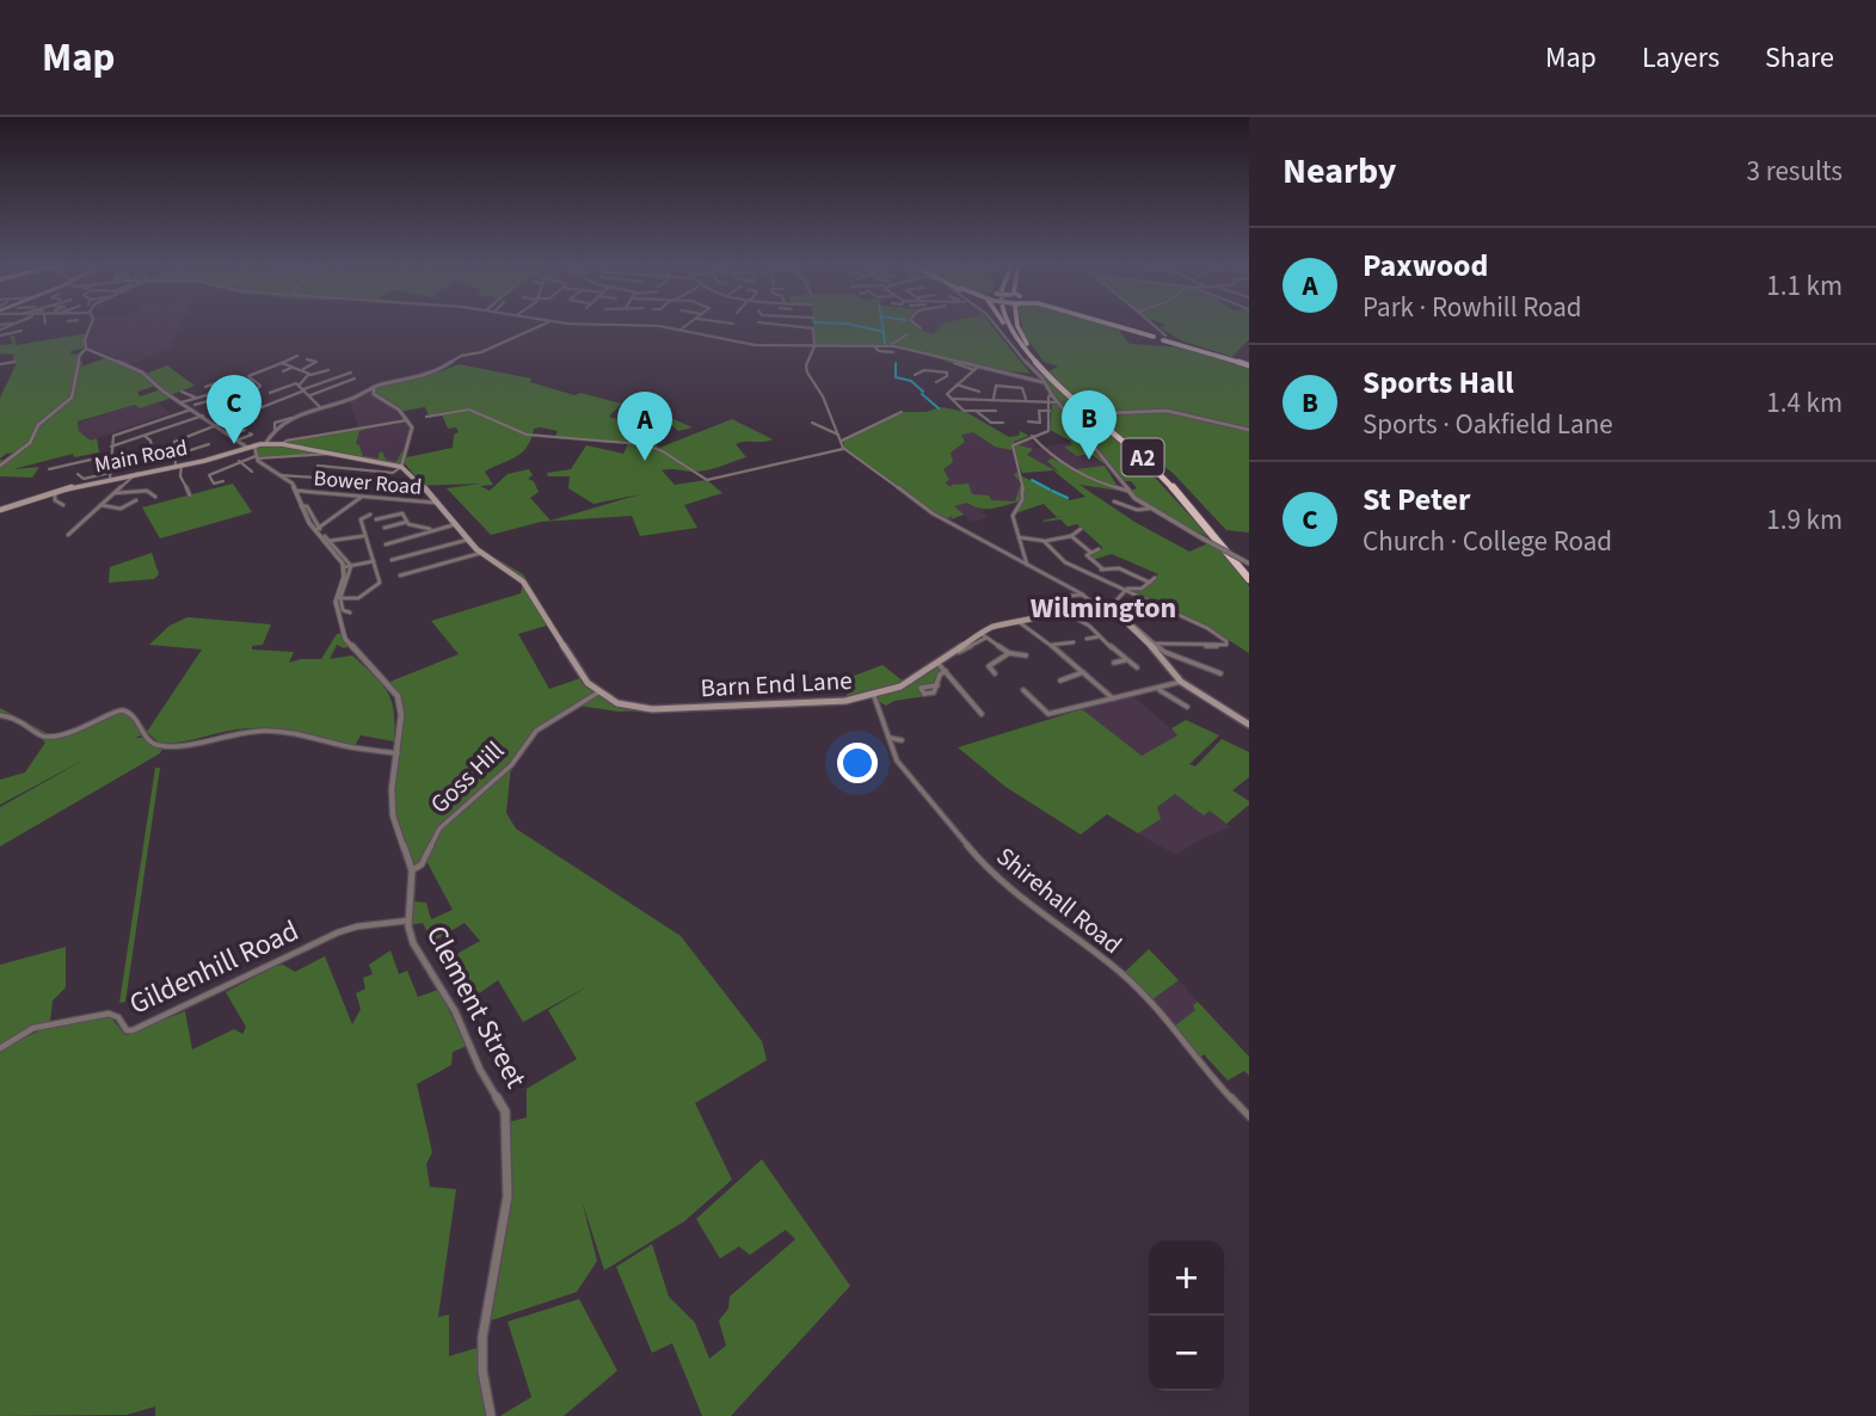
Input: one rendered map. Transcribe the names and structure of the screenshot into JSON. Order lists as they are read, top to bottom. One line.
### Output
{"streets":{"highway":["A2"],"main road":["Main Road","Barn End Lane"],"street":["Bower Road","Goss Hill","Shirehall Road","Gildenhill Road","Clement Street"]},"crossings":[["Barn End Lane","Goss Hill"],["Barn End Lane","Shirehall Road"],["Goss Hill","Clement Street"],["Gildenhill Road","Clement Street"]],"districts":["Wilmington"],"page":{"header":"Map","nav":["Map","Layers","Share"],"heading":["Nearby","3 results"],"list":[{"mark":"A","name":"Paxwood","note":"Park · Rowhill Road","value":"1.1 km"},{"mark":"B","name":"Sports Hall","note":"Sports · Oakfield Lane","value":"1.4 km"},{"mark":"C","name":"St Peter","note":"Church · College Road","value":"1.9 km"}],"pins":["C","B","A"],"map_buttons":["+","−"]}}
